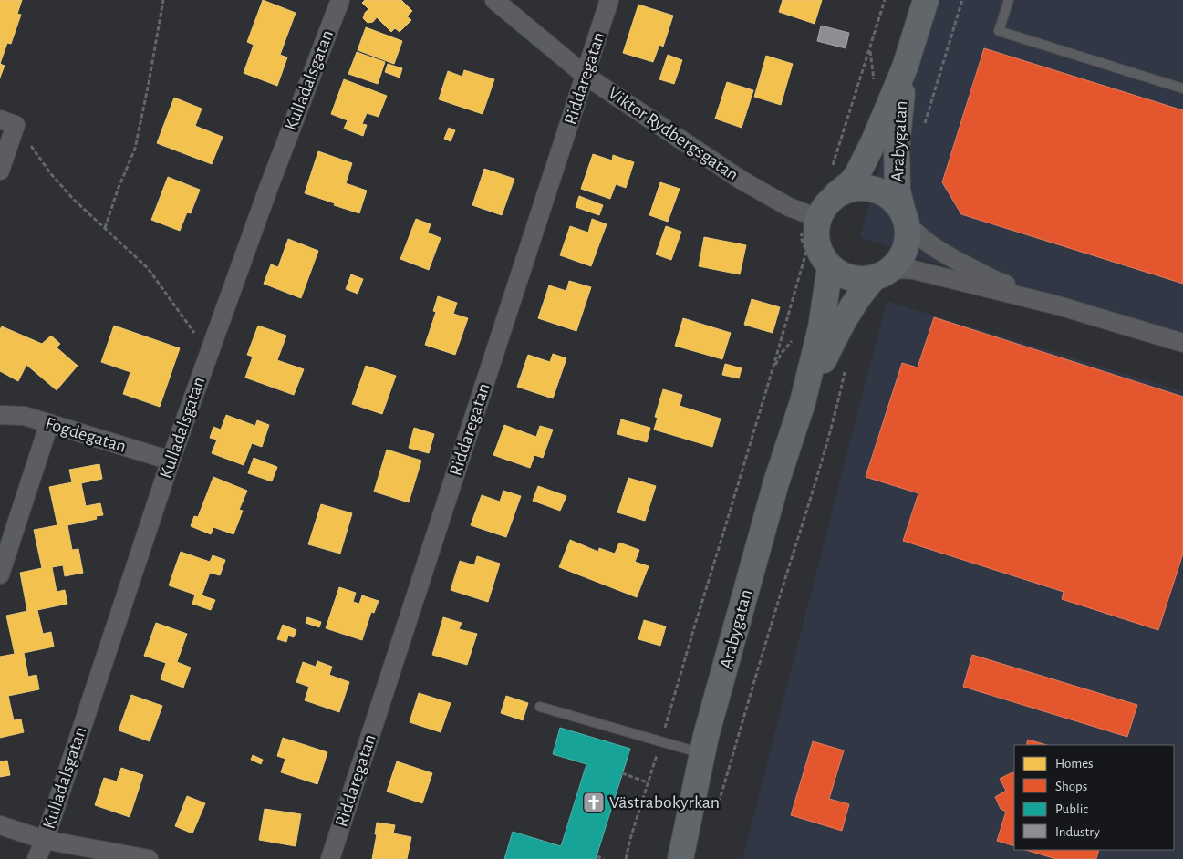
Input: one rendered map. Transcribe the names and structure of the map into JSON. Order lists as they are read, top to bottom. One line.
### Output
{"streets":{"street":["Riddaregatan","Kulladalsgatan","Viktor Rydbergsgatan","Arabygatan","Fogdegatan"]},"crossings":[["Riddaregatan","Viktor Rydbergsgatan"],["Kulladalsgatan","Fogdegatan"],["Viktor Rydbergsgatan","Arabygatan"]],"places":{"church":["Västrabokyrkan"]},"legend":["Homes","Shops","Public","Industry"]}
